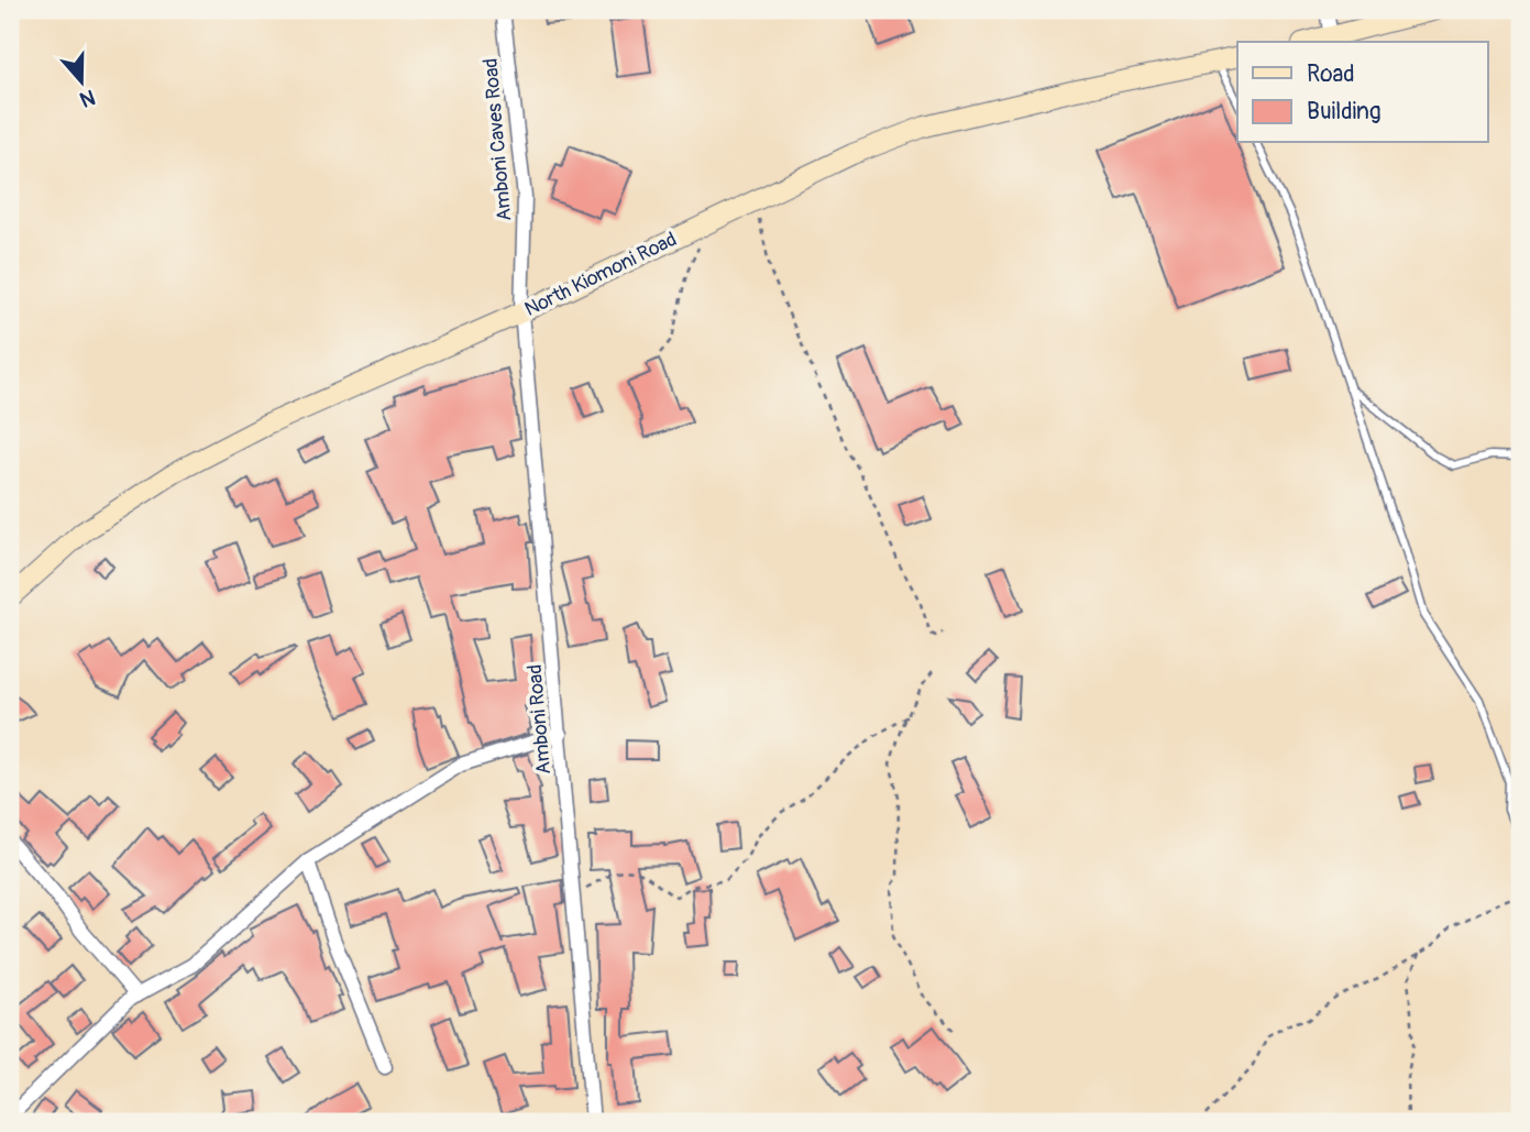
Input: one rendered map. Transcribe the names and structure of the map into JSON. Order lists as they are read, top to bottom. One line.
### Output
{"streets":{"main road":["North Kiomoni Road"],"street":["Amboni Caves Road","Amboni Road"]},"crossings":[["Amboni Caves Road","North Kiomoni Road"],["Amboni Caves Road","Amboni Road"],["North Kiomoni Road","Amboni Road"]],"legend":["Road","Building"],"north":"bottom"}
